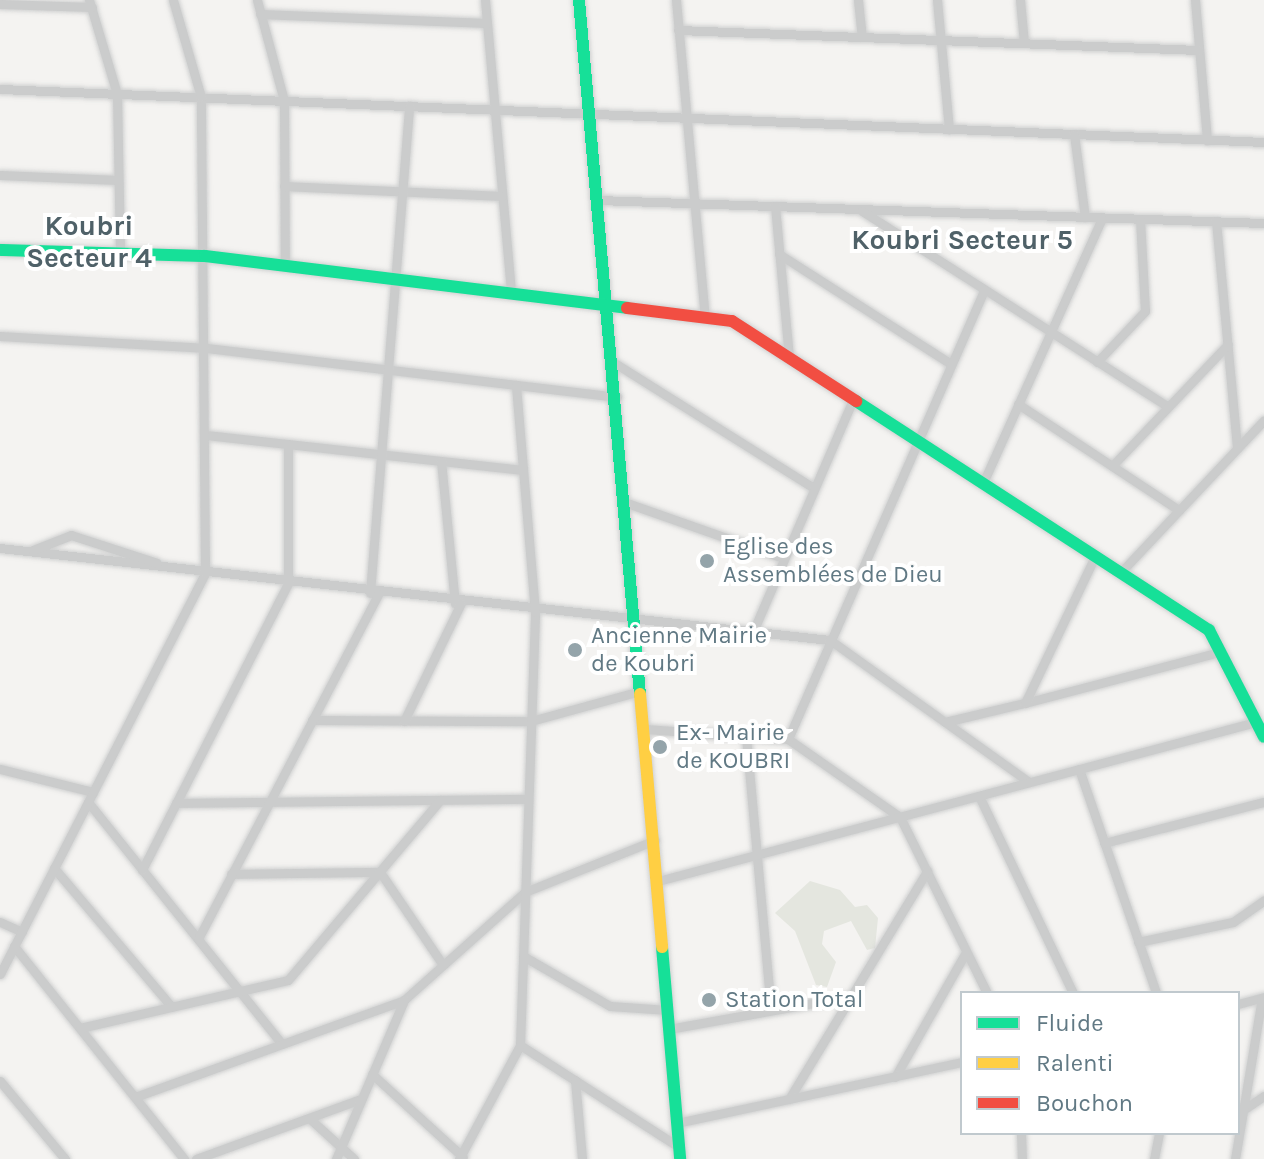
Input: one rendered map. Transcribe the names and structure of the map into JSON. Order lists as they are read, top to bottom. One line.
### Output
{"districts":["Koubri Secteur 4","Koubri Secteur 5"],"places":["Eglise des Assemblées de Dieu","Ancienne Mairie de Koubri","Ex- Mairie de KOUBRI","Station Total"],"legend":["Fluide","Ralenti","Bouchon"]}
